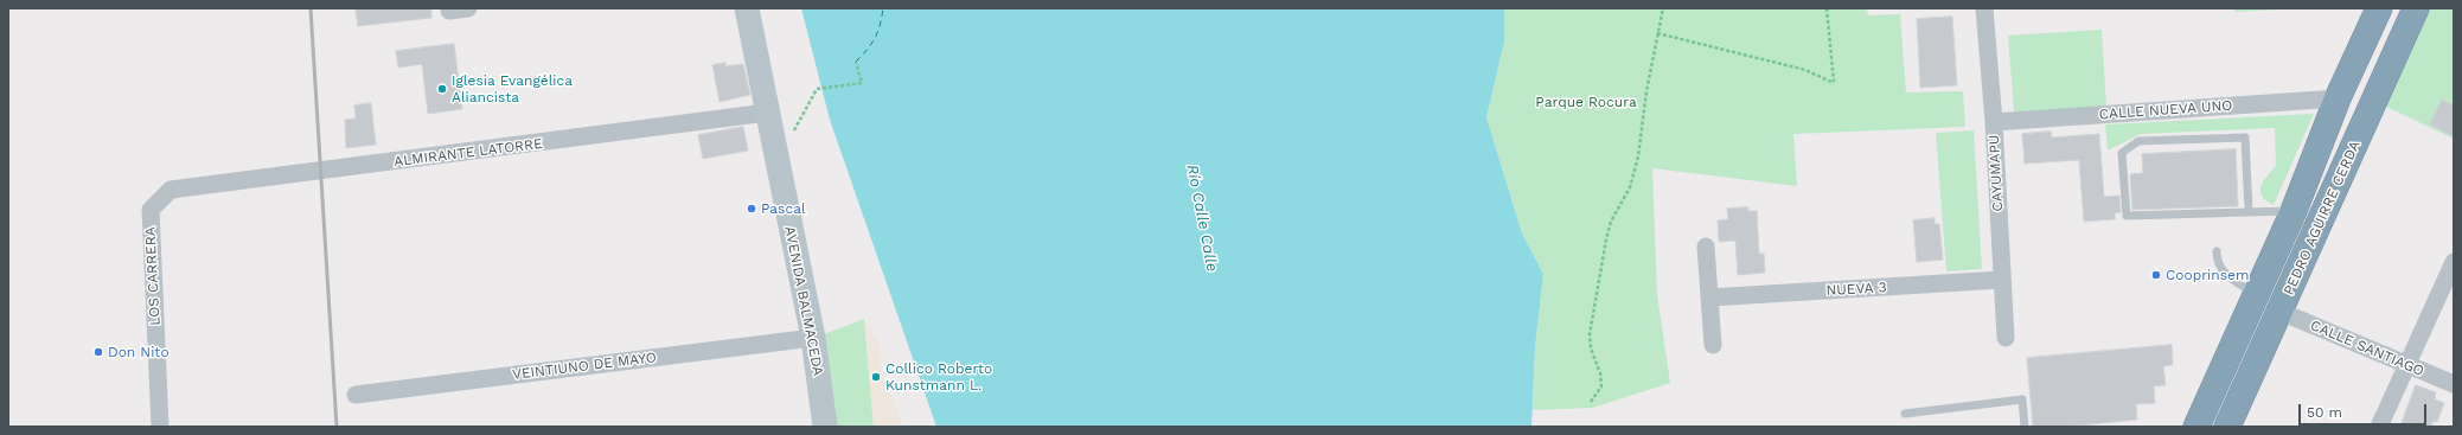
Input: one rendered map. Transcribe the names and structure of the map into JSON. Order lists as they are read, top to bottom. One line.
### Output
{"streets":{"highway":["PEDRO AGUIRRE CERDA"],"main road":["AVENIDA BALMACEDA"],"street":["CALLE NUEVA UNO","ALMIRANTE LATORRE","CAYUMAPU","LOS CARRERA","NUEVA 3","CALLE SANTIAGO","VEINTIUNO DE MAYO"]},"crossings":[["CALLE NUEVA UNO","CAYUMAPU"],["CALLE NUEVA UNO","PEDRO AGUIRRE CERDA"],["ALMIRANTE LATORRE","LOS CARRERA"],["ALMIRANTE LATORRE","AVENIDA BALMACEDA"],["CAYUMAPU","NUEVA 3"],["PEDRO AGUIRRE CERDA","CALLE SANTIAGO"],["AVENIDA BALMACEDA","VEINTIUNO DE MAYO"]],"water":["Río Calle Calle"],"parks":["Parque Rocura"],"places":["Iglesia Evangélica Aliancista","Pascal","Cooprinsem","Don Nito","Collico Roberto Kunstmann L."],"scale_bar":"50 m"}
